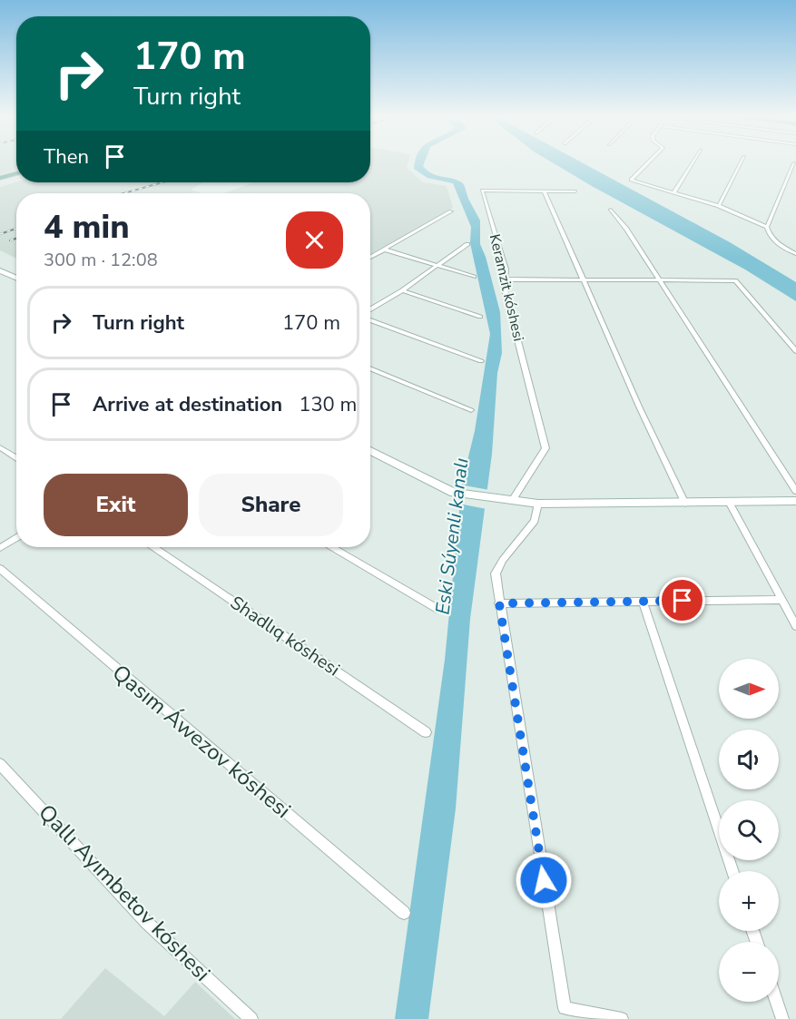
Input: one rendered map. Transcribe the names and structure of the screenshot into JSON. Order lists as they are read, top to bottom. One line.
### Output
{"streets":{"street":["Keramzit kóshesi","Shadlıq kóshesi","Qasım Áwezov kóshesi","Qallı Ayımbetov kóshesi"]},"water":["Eski Súyenli kanalı"],"north":"right","page":{"turn":["170 m","Turn right"],"then":"Then","heading":["4 min","300 m · 12:08"],"list":[{"name":"Turn right","value":"170 m"},{"name":"Arrive at destination","value":"130 m"}],"buttons":["Exit","Share"],"map_buttons":["+","−"]}}
